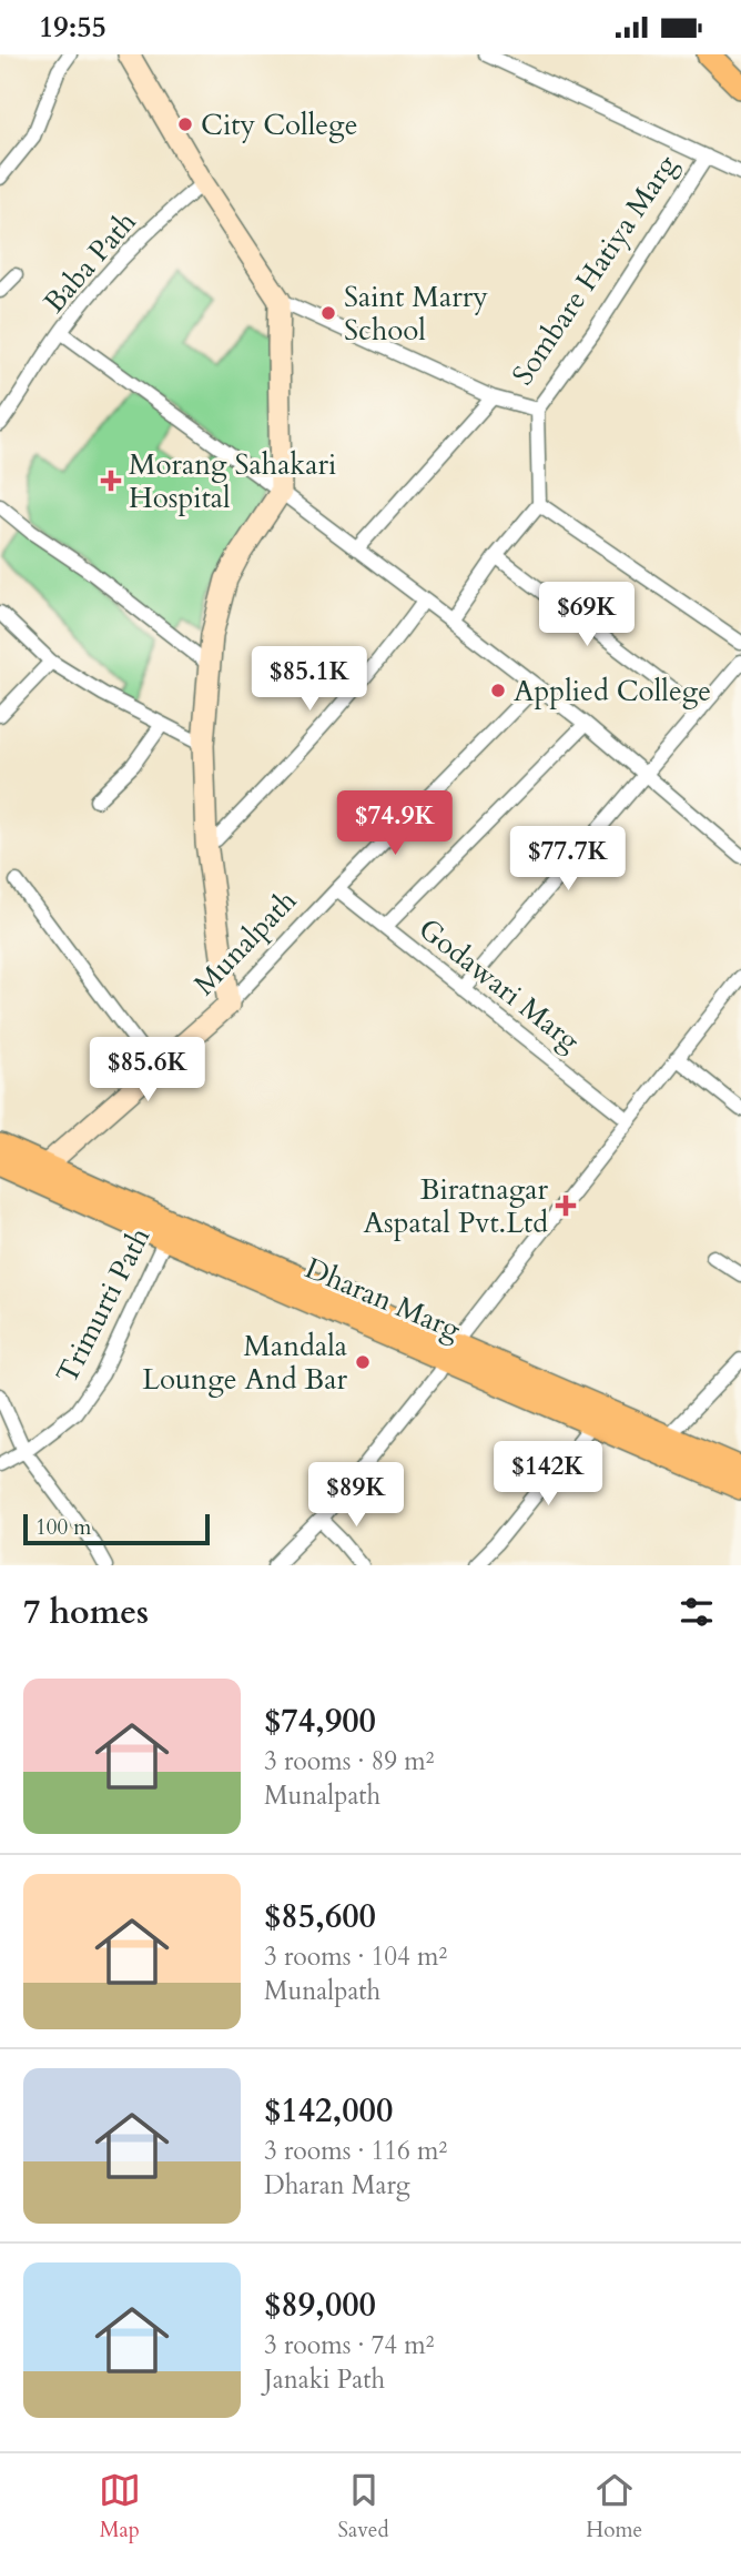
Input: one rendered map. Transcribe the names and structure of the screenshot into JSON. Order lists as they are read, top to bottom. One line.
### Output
{"streets":{"main road":["Dharan Marg"],"street":["Baba Path","Sombare Hatiya Marg","Munalpath","Godawari Marg","Trimurti Path"]},"crossings":[["Munalpath","Godawari Marg"],["Munalpath","Dharan Marg"],["Dharan Marg","Trimurti Path"]],"places":{"other":["City College","Saint Marry School","Applied College","Mandala Lounge And Bar"],"health":["Morang Sahakari Hospital","Biratnagar Aspatal Pvt.Ltd"]},"scale_bar":"100 m","page":{"status":"19:55","price":["$69K","$85.1K","$74.9K","$77.7K","$85.6K","$142K","$89K"],"scale":"100 m","heading":"7 homes","list":[{"name":"$74,900","note":"3 rooms · 89 m² · Munalpath"},{"name":"$85,600","note":"3 rooms · 104 m² · Munalpath"},{"name":"$142,000","note":"3 rooms · 116 m² · Dharan Marg"},{"name":"$89,000","note":"3 rooms · 74 m² · Janaki Path"}],"tabs":["Map","Saved","Home"]}}
